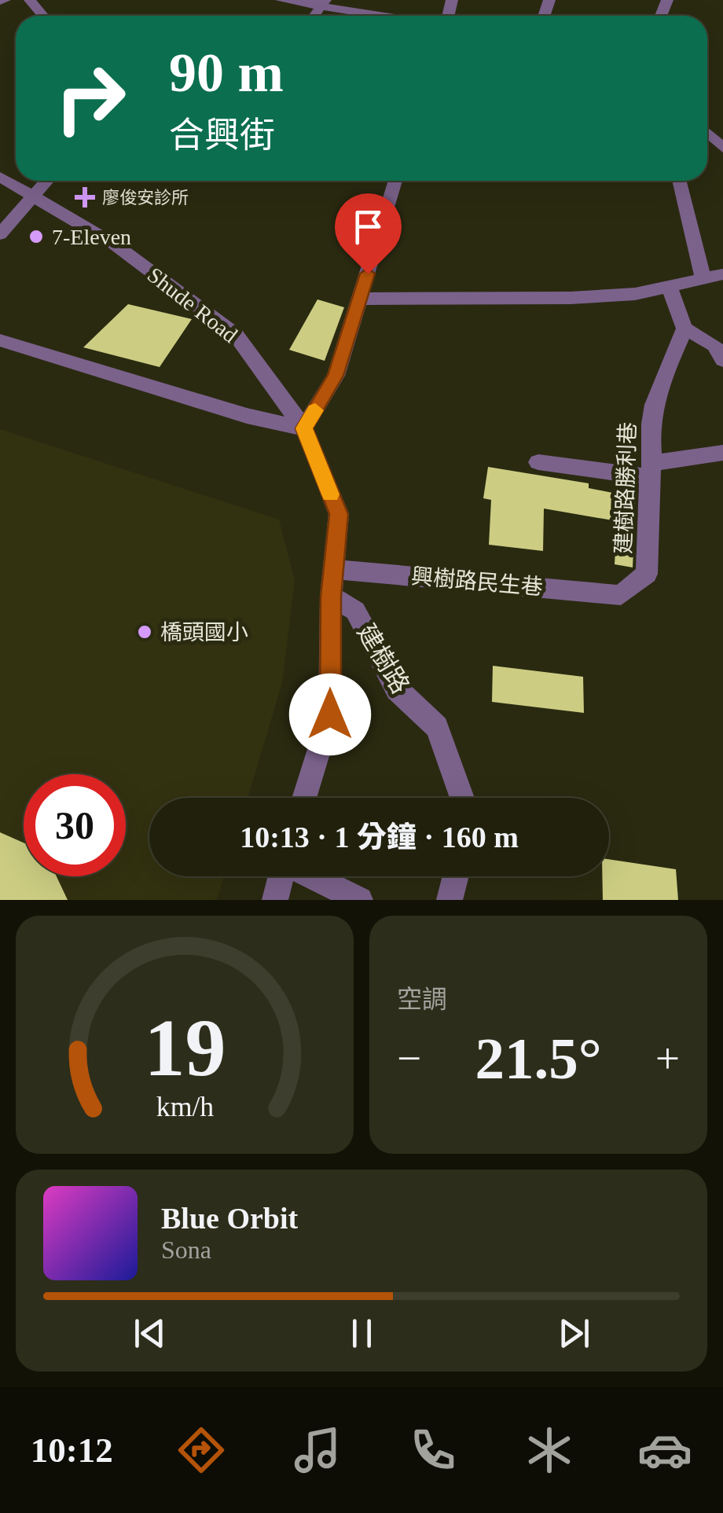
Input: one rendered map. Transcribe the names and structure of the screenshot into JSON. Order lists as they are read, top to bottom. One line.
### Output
{"streets":{"street":["Shude Road","建樹路勝利巷","興樹路民生巷","建樹路"]},"crossings":[["Shude Road","興樹路民生巷"],["Shude Road","建樹路"],["建樹路勝利巷","興樹路民生巷"]],"places":{"health":["廖俊安診所"],"other":["7-Eleven","橋頭國小"]},"page":{"turn":["90 m","合興街"],"limit":"30","trip":"10:13 · 1 分鐘 · 160 m","tile":"空調","heat":["−","21.5°","+"],"song":["Blue Orbit","Sona"],"tabs":"10:12","gauge":["19","km/h"]}}
